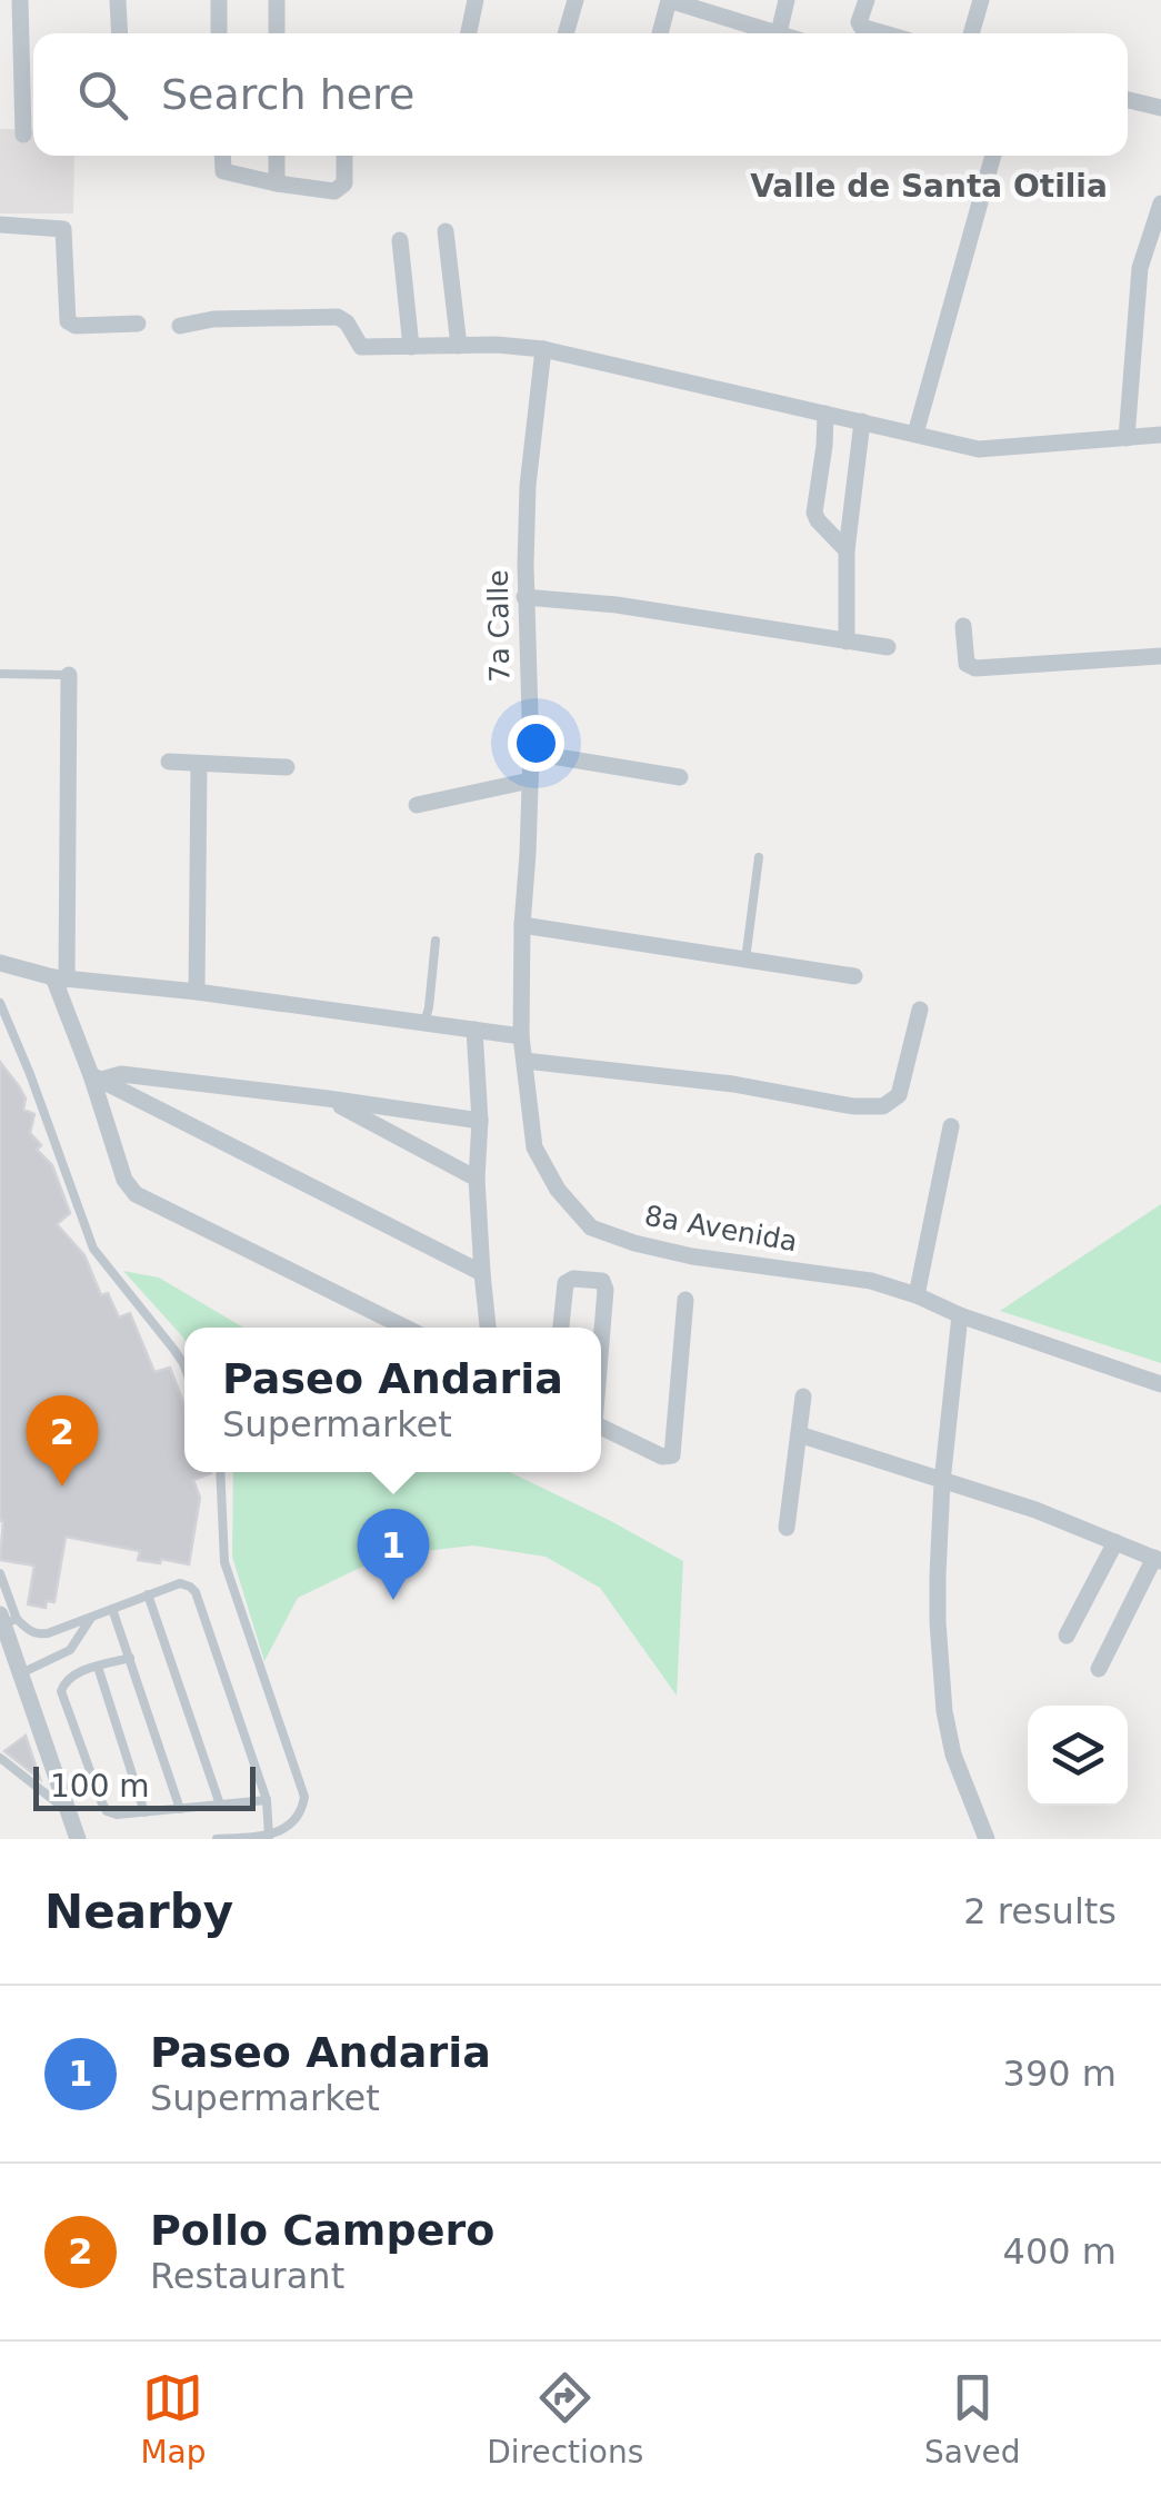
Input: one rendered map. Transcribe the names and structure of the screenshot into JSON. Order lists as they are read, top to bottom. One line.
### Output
{"streets":{"street":["7a Calle","8a Avenida"]},"crossings":[["7a Calle","8a Avenida"]],"districts":["Valle de Santa Otilia"],"scale_bar":"100 m","page":{"search":"Search here","popup":["Paseo Andaria","Supermarket"],"pins":["2","1"],"scale":"100 m","heading":["Nearby","2 results"],"list":[{"mark":"1","name":"Paseo Andaria","note":"Supermarket","value":"390 m"},{"mark":"2","name":"Pollo Campero","note":"Restaurant","value":"400 m"}],"nav":["Map","Directions","Saved"]}}
